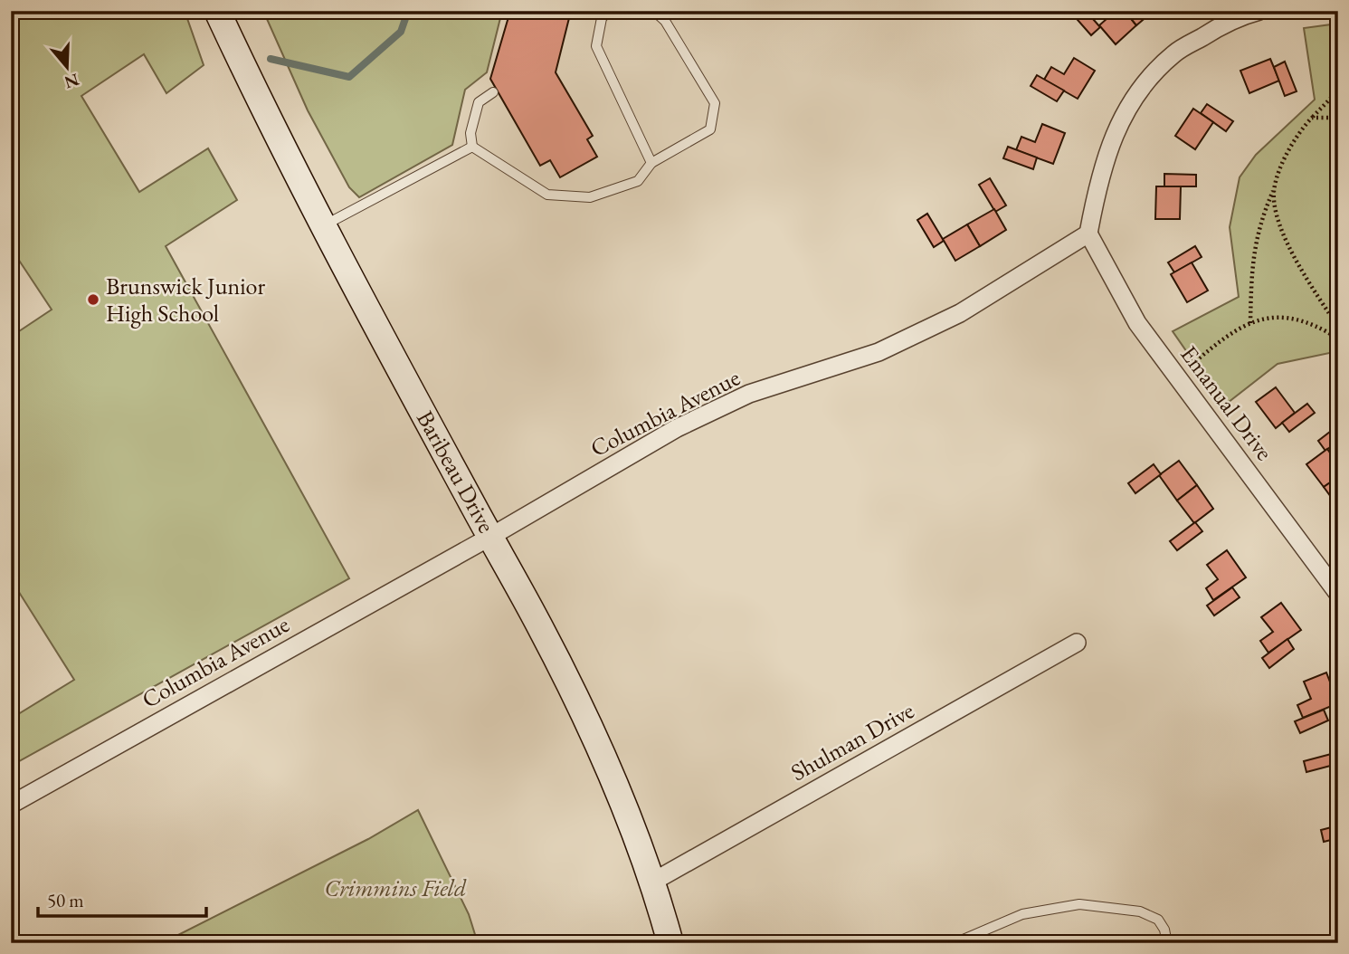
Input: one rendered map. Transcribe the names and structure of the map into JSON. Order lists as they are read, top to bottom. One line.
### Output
{"streets":{"street":["Emanual Drive","Columbia Avenue","Baribeau Drive","Shulman Drive"]},"crossings":[["Emanual Drive","Columbia Avenue"],["Columbia Avenue","Baribeau Drive"],["Baribeau Drive","Shulman Drive"]],"parks":["Crimmins Field"],"places":["Brunswick Junior High School"],"scale_bar":"50 m","north":"bottom"}
